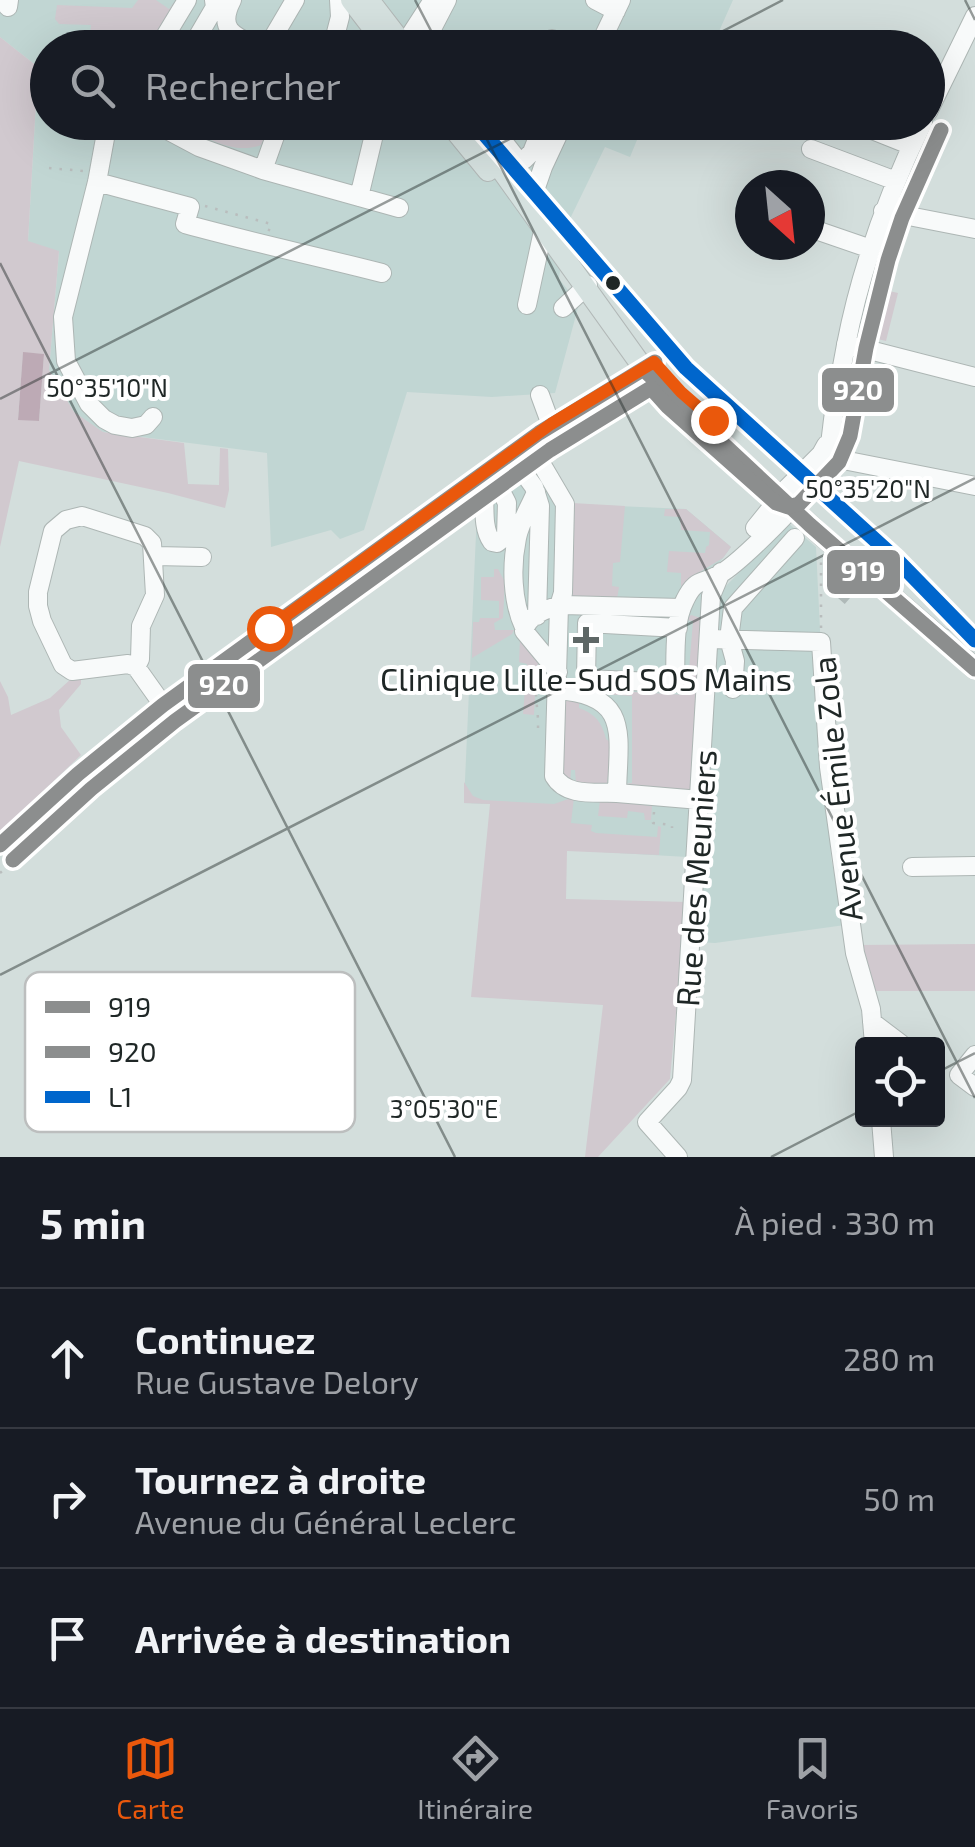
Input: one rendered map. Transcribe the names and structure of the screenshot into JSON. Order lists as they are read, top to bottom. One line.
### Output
{"streets":{"street":["Avenue Émile Zola","Rue des Meuniers"]},"crossings":[["Avenue Émile Zola","Rue des Meuniers"]],"places":{"health":["Clinique Lille-Sud SOS Mains"]},"lines":["transit line 920","transit line L1","transit line 919"],"legend":["919","920","L1"],"north":"bottom right","page":{"search":"Rechercher","heading":["5 min","À pied · 330 m"],"list":[["Continuez","Rue Gustave Delory","280 m"],["Tournez à droite","Avenue du Général Leclerc","50 m"],"Arrivée à destination"],"nav":["Carte","Itinéraire","Favoris"]},"coordinates":["50°35'10\"N","50°35'20\"N","3°05'30\"E"]}
